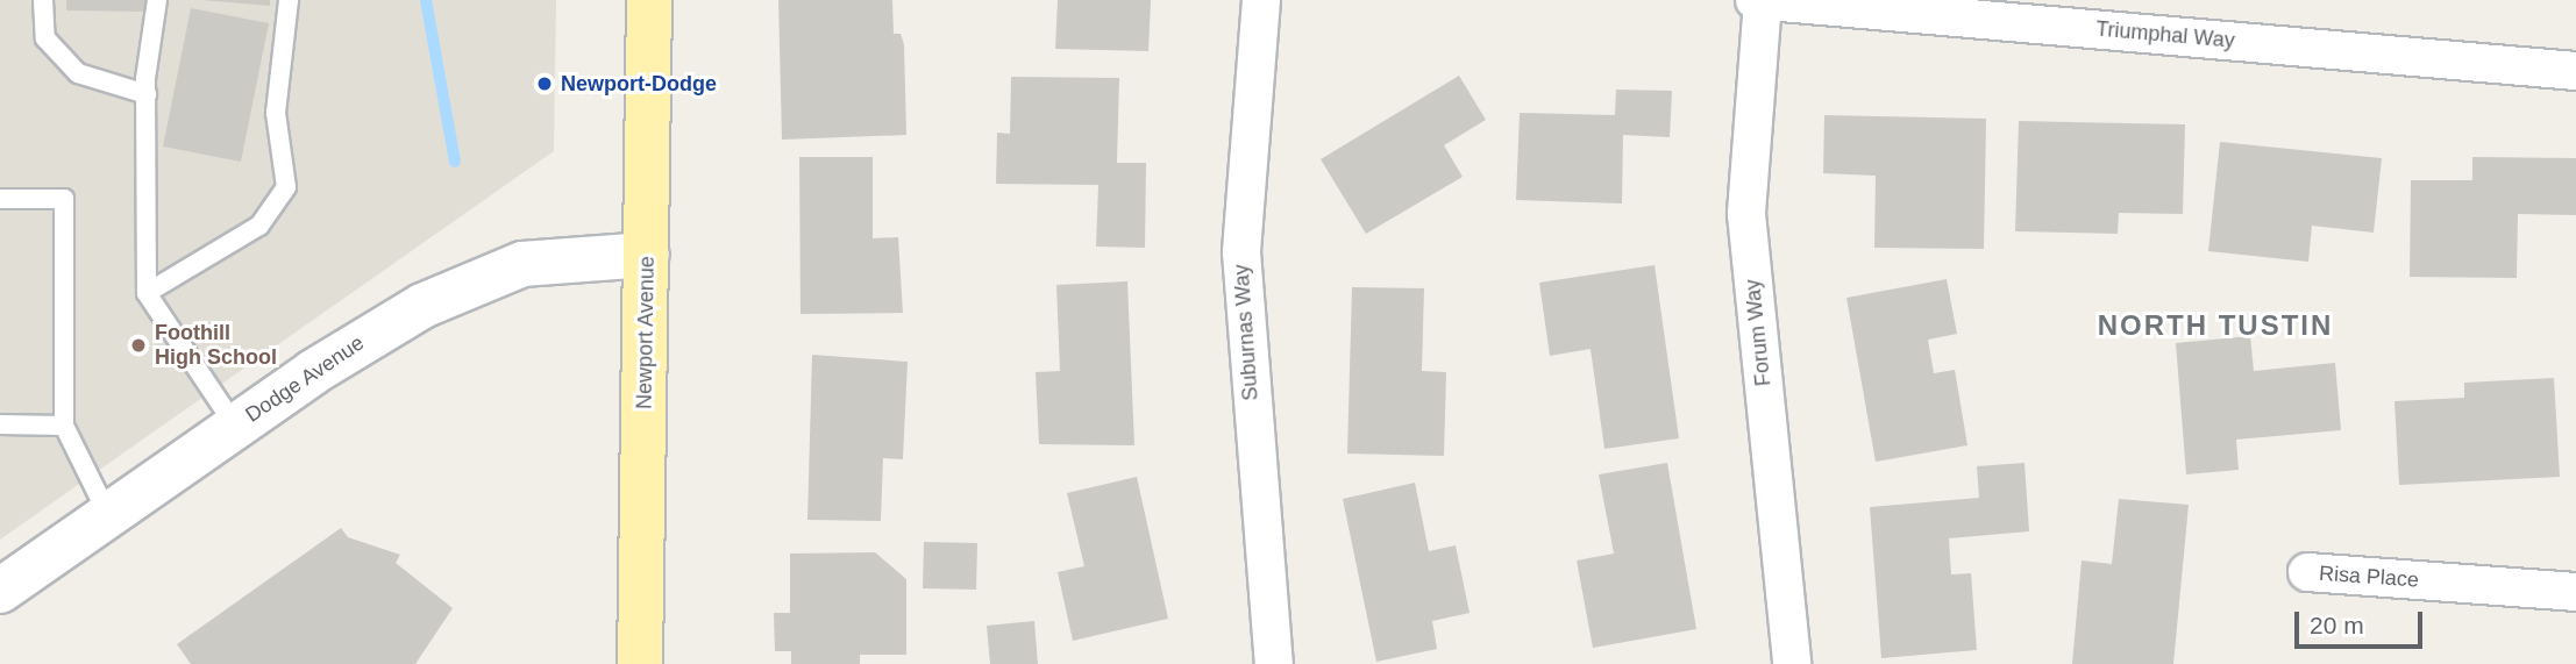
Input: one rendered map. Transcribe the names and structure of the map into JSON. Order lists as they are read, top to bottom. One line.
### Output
{"streets":{"main road":["Newport Avenue"],"street":["Triumphal Way","Suburnas Way","Forum Way","Dodge Avenue","Risa Place"]},"crossings":[["Triumphal Way","Forum Way"],["Newport Avenue","Dodge Avenue"]],"districts":["NORTH TUSTIN"],"places":["Newport-Dodge","Foothill High School"],"scale_bar":"20 m"}
